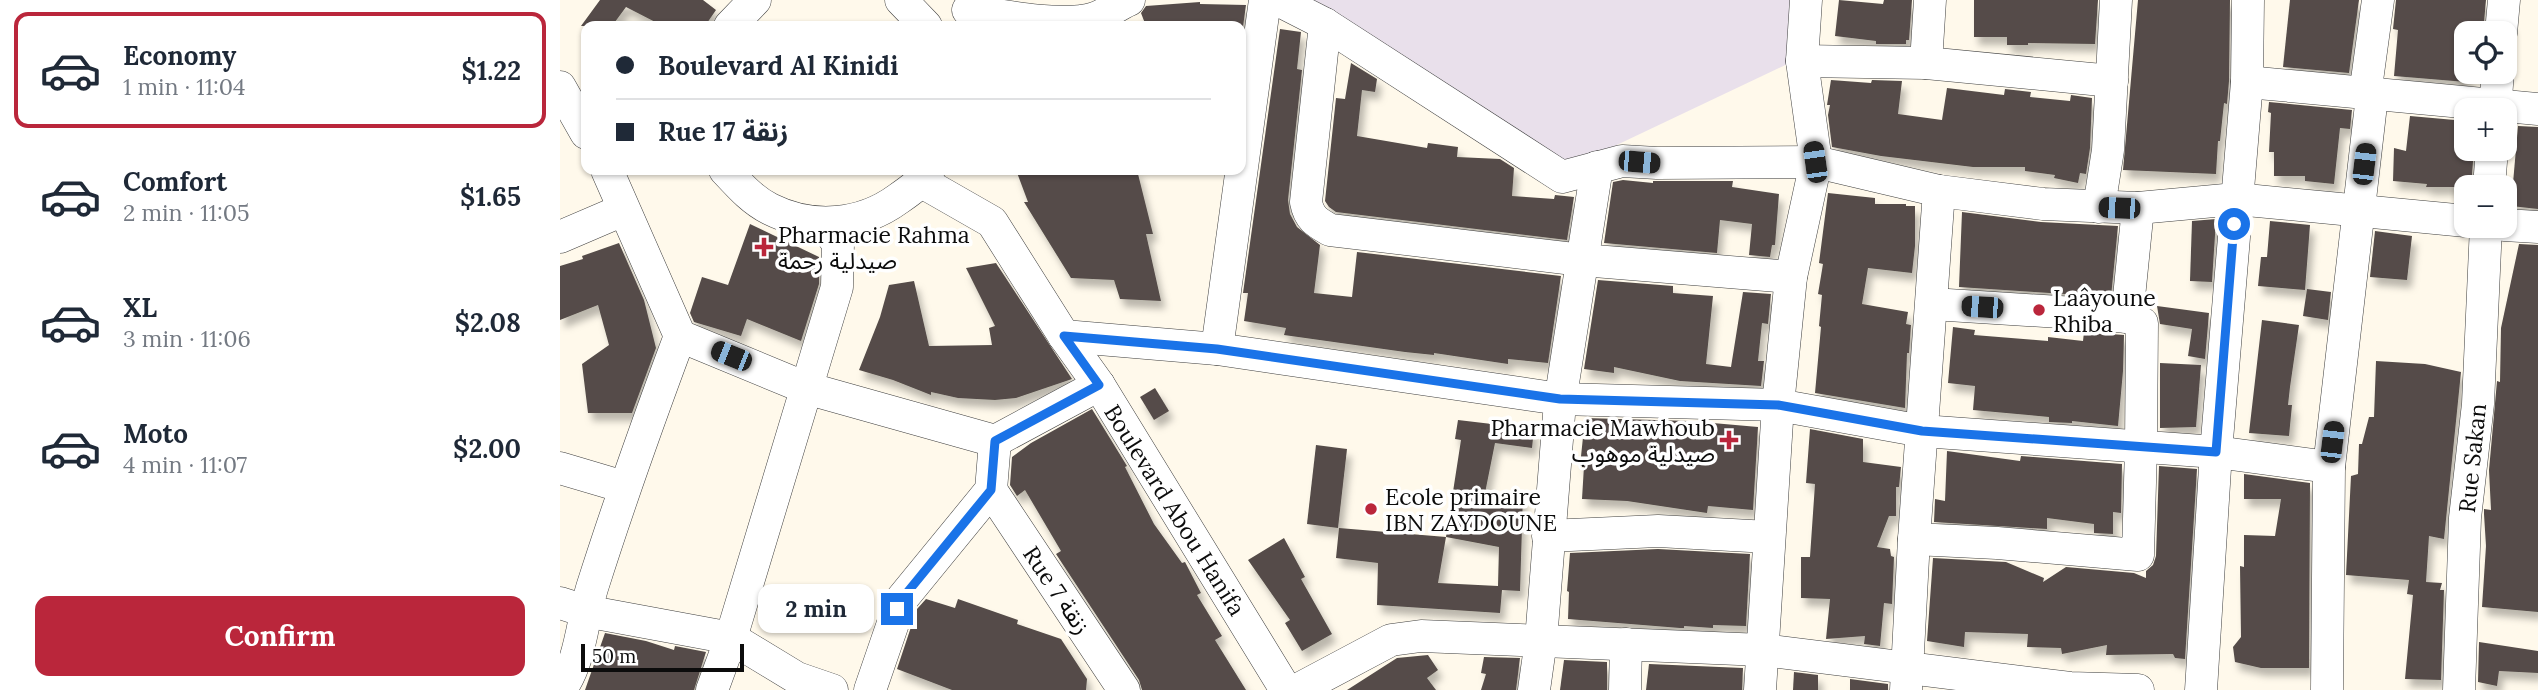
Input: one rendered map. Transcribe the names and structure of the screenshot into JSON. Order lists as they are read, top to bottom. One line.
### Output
{"streets":{"street":["Rue Sakan","Boulevard Abou Hanifa","Rue 7 زنقة"]},"places":{"health":["Pharmacie Rahma صيدلية رحمة","Pharmacie Mawhoub صيدلية موهوب"],"other":["Laâyoune Rhiba","Ecole primaire IBN ZAYDOUNE"]},"scale_bar":"50 m","page":{"list":[{"name":"Economy","note":"1 min · 11:04","value":"$1.22"},{"name":"Comfort","note":"2 min · 11:05","value":"$1.65"},{"name":"XL","note":"3 min · 11:06","value":"$2.08"},{"name":"Moto","note":"4 min · 11:07","value":"$2.00"}],"map_buttons":["+","−"],"banner":["Boulevard Al Kinidi","Rue 17 زنقة"],"buttons":"Confirm","bubble":"2 min","scale":"50 m"}}
